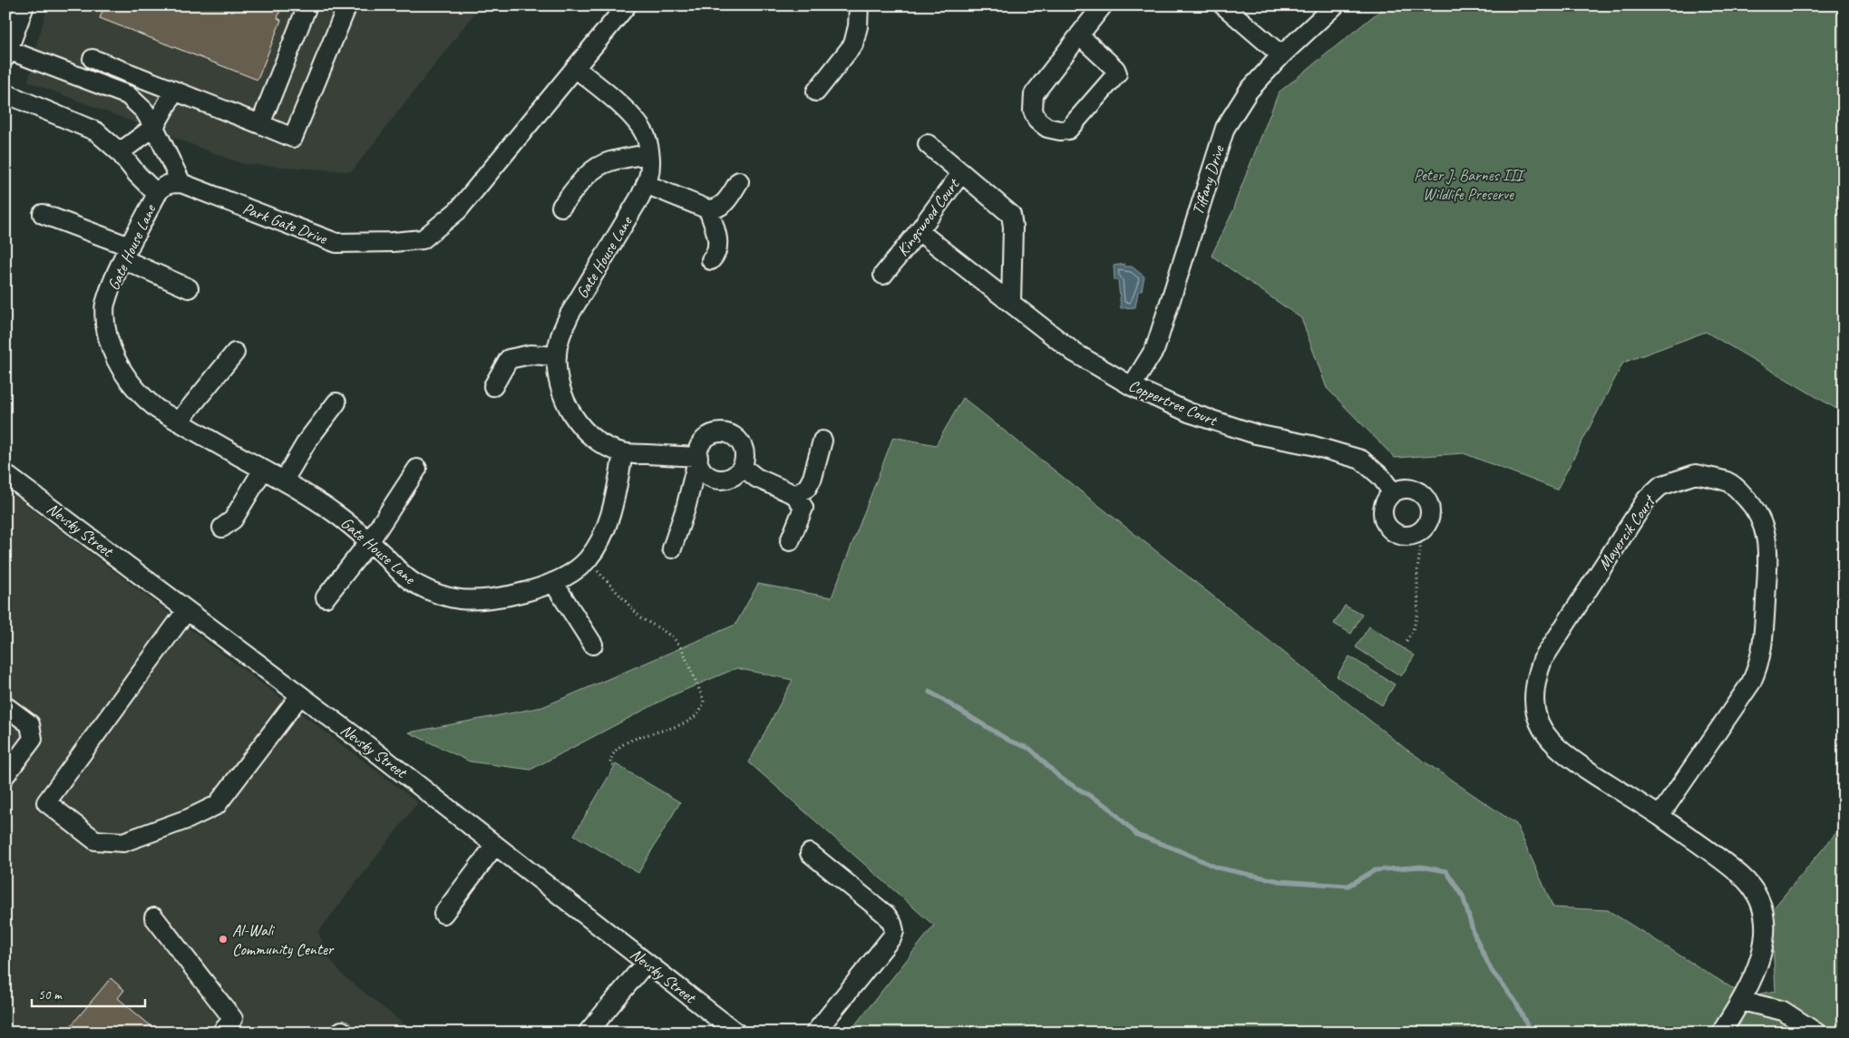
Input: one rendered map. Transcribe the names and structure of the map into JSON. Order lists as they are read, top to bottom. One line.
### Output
{"streets":{"street":["Tiffany Drive","Kingswood Court","Park Gate Drive","Gate House Lane","Coppertree Court","Nevsky Street","Mayercik Court"]},"crossings":[["Tiffany Drive","Coppertree Court"],["Kingswood Court","Coppertree Court"],["Park Gate Drive","Gate House Lane"]],"parks":["Peter J. Barnes III Wildlife Preserve"],"places":["Al-Wali Community Center"],"scale_bar":"50 m"}
